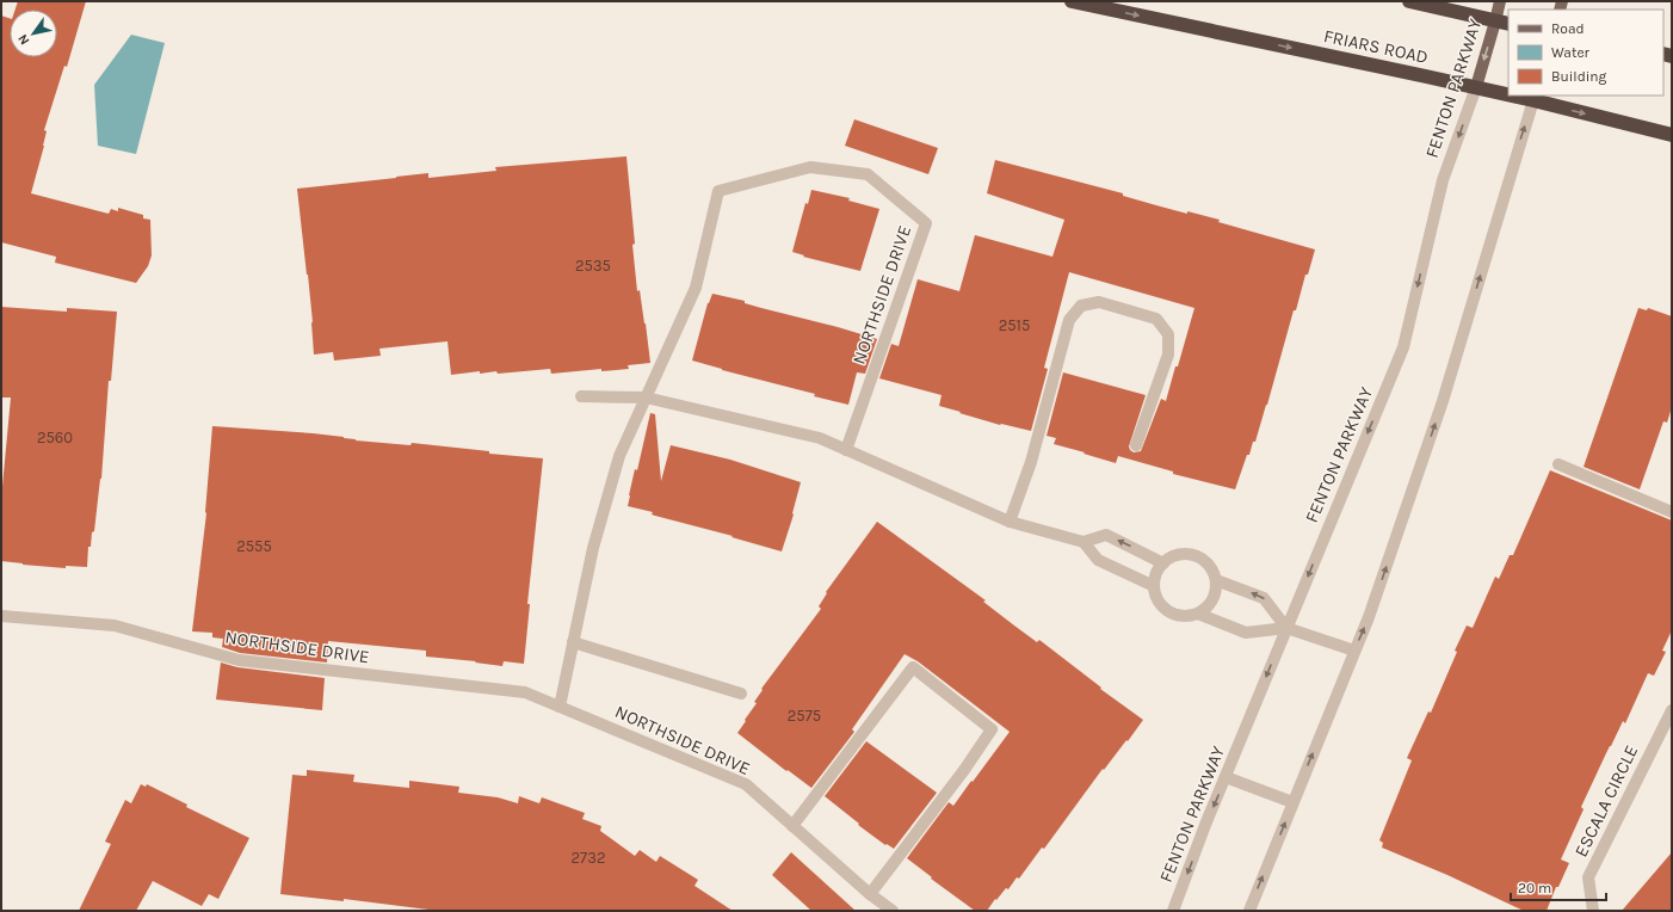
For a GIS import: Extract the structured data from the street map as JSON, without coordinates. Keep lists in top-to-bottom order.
{
  "streets": {
    "highway": ["FRIARS ROAD"],
    "main road": ["FENTON PARKWAY"],
    "street": ["NORTHSIDE DRIVE", "ESCALA CIRCLE"]
  },
  "crossings": [
    ["FRIARS ROAD", "FENTON PARKWAY"]
  ],
  "one_way": ["FRIARS ROAD", "FENTON PARKWAY"],
  "house_numbers": [
    "2535",
    "2515",
    "2560",
    "2555",
    "2575",
    "2732"
  ],
  "legend": ["Road", "Water", "Building"],
  "scale_bar": "20 m",
  "north": "bottom left"
}
